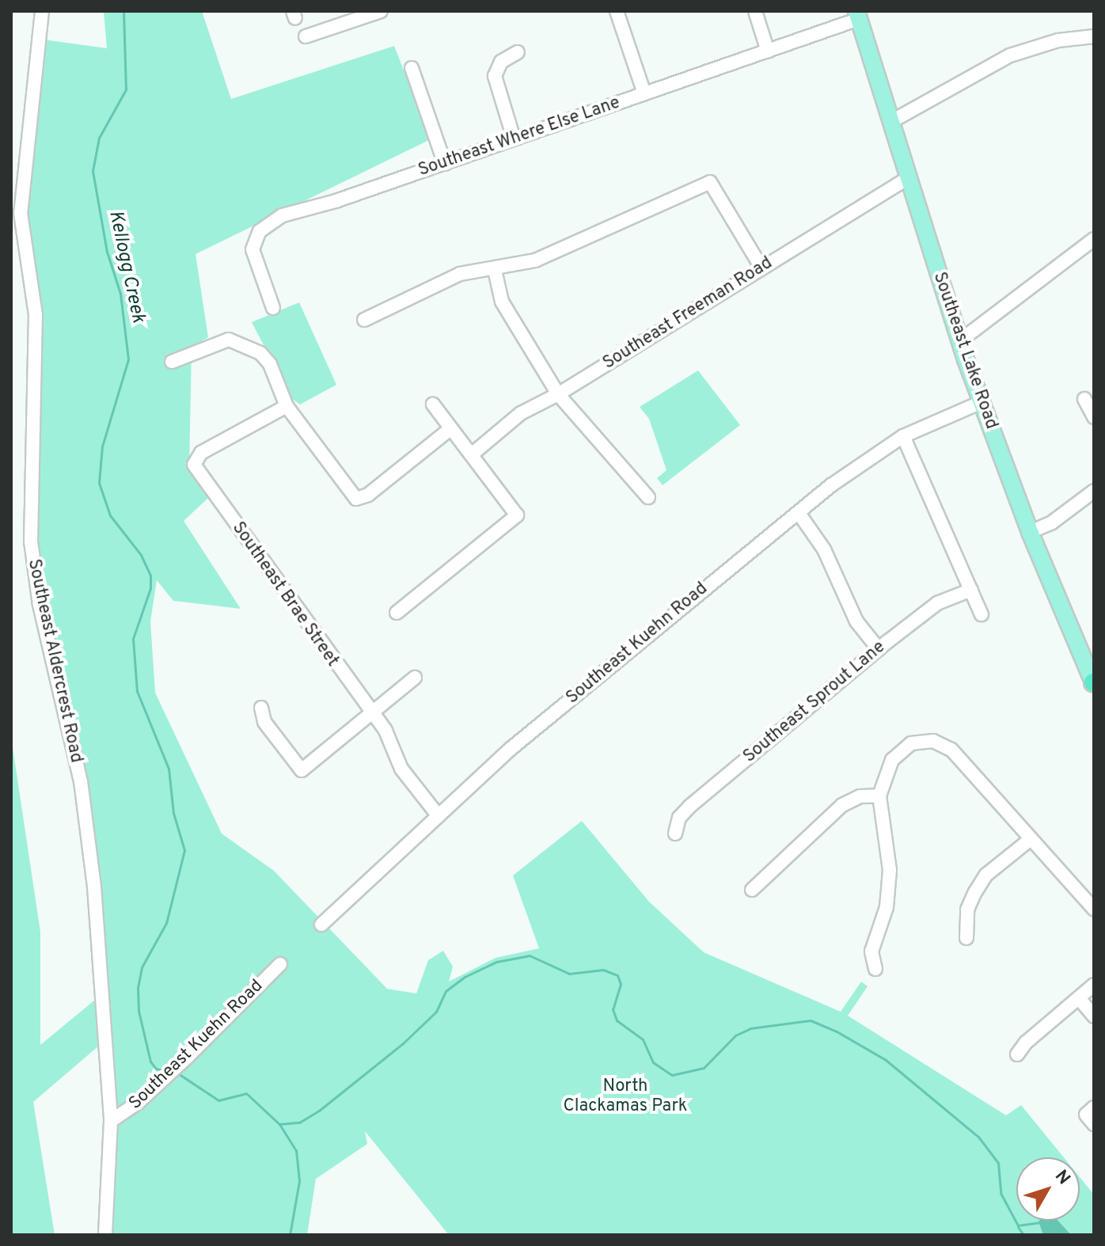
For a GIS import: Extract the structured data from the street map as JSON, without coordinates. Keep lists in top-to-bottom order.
{
  "streets": {
    "main road": ["Southeast Lake Road"],
    "street": [
      "Southeast Where Else Lane",
      "Southeast Freeman Road",
      "Southeast Brae Street",
      "Southeast Kuehn Road",
      "Southeast Aldercrest Road",
      "Southeast Sprout Lane"
    ]
  },
  "crossings": [
    ["Southeast Where Else Lane", "Southeast Lake Road"],
    ["Southeast Freeman Road", "Southeast Lake Road"],
    ["Southeast Lake Road", "Southeast Kuehn Road"],
    ["Southeast Brae Street", "Southeast Kuehn Road"],
    ["Southeast Kuehn Road", "Southeast Aldercrest Road"]
  ],
  "water": ["Kellogg Creek"],
  "parks": ["North Clackamas Park"],
  "north": "top right"
}
